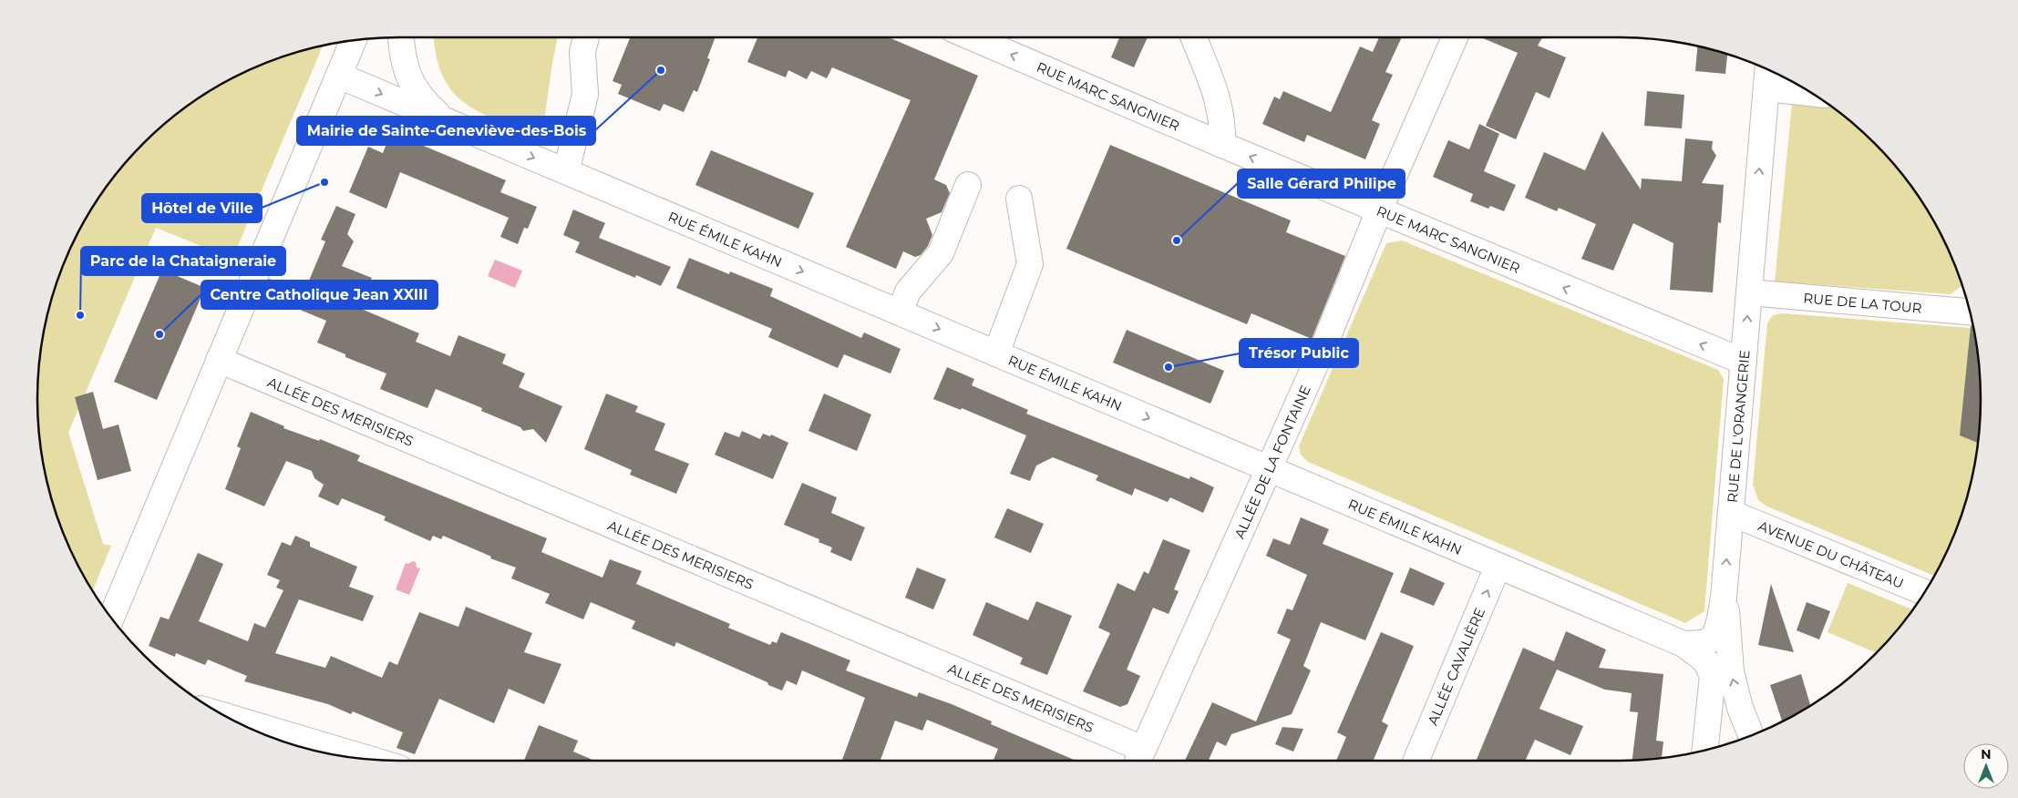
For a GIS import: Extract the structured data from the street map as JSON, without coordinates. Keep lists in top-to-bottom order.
{
  "streets": {
    "street": [
      "RUE MARC SANGNIER",
      "RUE ÉMILE KAHN",
      "RUE DE LA TOUR",
      "ALLÉE DES MERISIERS",
      "RUE DE L'ORANGERIE",
      "ALLÉE DE LA FONTAINE",
      "AVENUE DU CHÂTEAU",
      "ALLÉE CAVALIÈRE"
    ]
  },
  "crossings": [
    ["RUE MARC SANGNIER", "RUE DE L'ORANGERIE"],
    ["RUE MARC SANGNIER", "ALLÉE DE LA FONTAINE"],
    ["RUE ÉMILE KAHN", "RUE DE L'ORANGERIE"],
    ["RUE ÉMILE KAHN", "ALLÉE DE LA FONTAINE"],
    ["RUE ÉMILE KAHN", "ALLÉE CAVALIÈRE"],
    ["RUE DE LA TOUR", "RUE DE L'ORANGERIE"],
    ["ALLÉE DES MERISIERS", "ALLÉE DE LA FONTAINE"],
    ["RUE DE L'ORANGERIE", "AVENUE DU CHÂTEAU"]
  ],
  "one_way": [
    "RUE MARC SANGNIER",
    "RUE ÉMILE KAHN",
    "RUE DE L'ORANGERIE",
    "ALLÉE CAVALIÈRE"
  ],
  "places": [
    "Mairie de Sainte-Geneviève-des-Bois",
    "Hôtel de Ville",
    "Salle Gérard Philipe",
    "Parc de la Chataigneraie",
    "Centre Catholique Jean XXIII",
    "Trésor Public"
  ],
  "north": "top"
}
